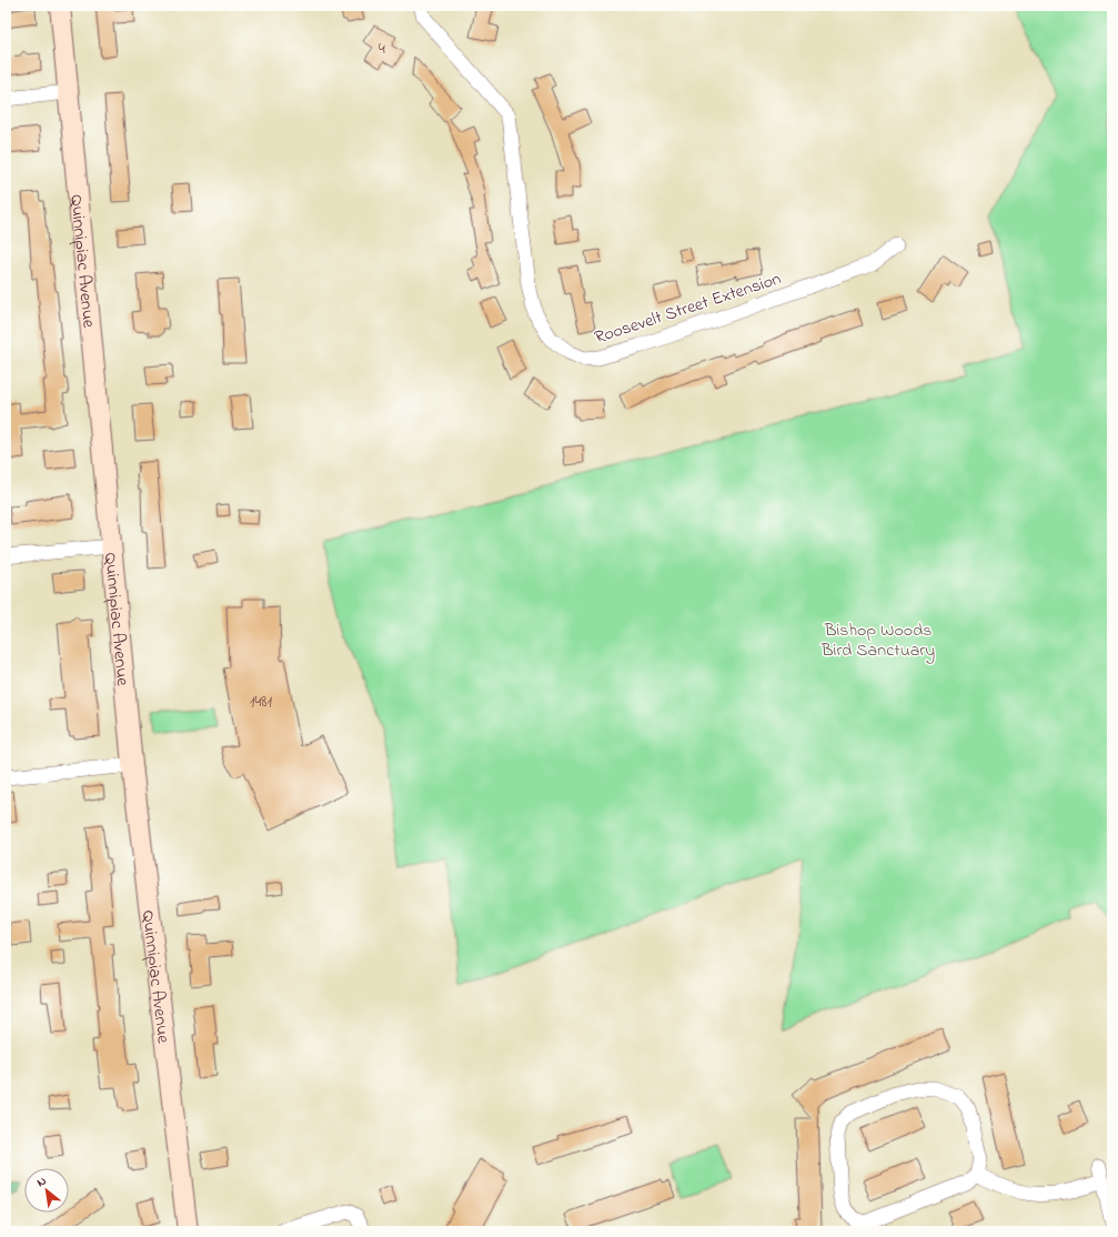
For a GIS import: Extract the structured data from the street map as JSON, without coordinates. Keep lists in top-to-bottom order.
{
  "streets": {
    "main road": ["Quinnipiac Avenue"],
    "street": ["Roosevelt Street Extension"]
  },
  "parks": ["Bishop Woods Bird Sanctuary"],
  "house_numbers": ["4", "1481"],
  "north": "top left"
}
